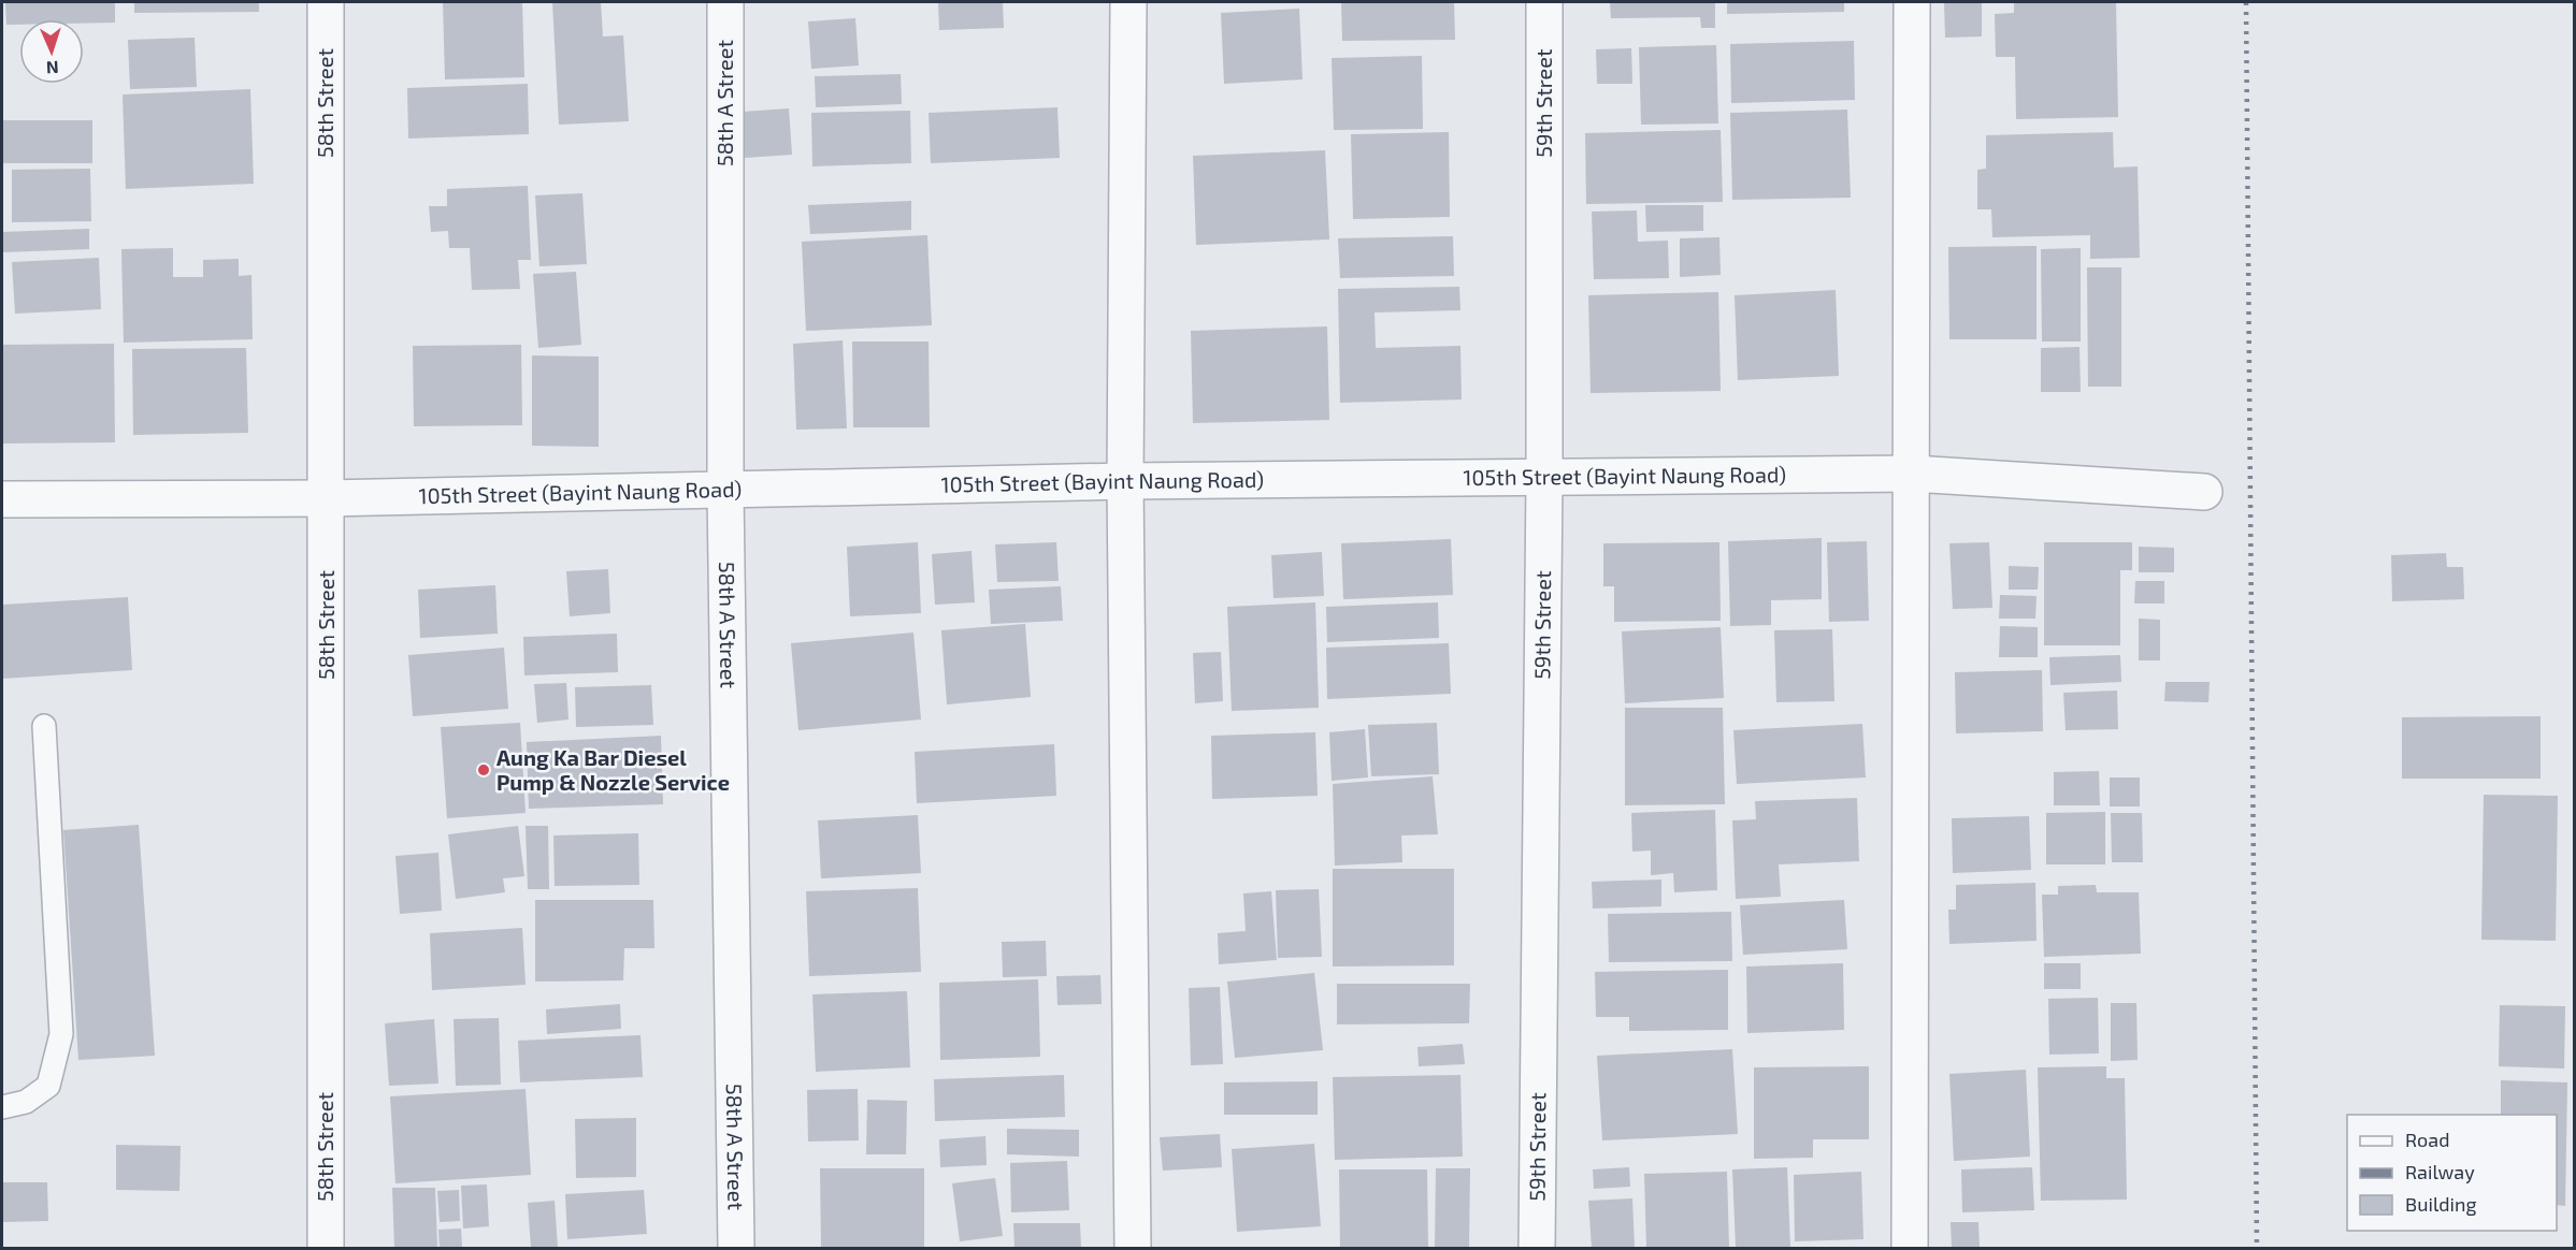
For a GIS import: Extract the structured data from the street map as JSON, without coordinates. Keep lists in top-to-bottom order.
{
  "streets": {
    "street": [
      "58th Street",
      "58th A Street",
      "59th Street",
      "105th Street (Bayint Naung Road)"
    ]
  },
  "crossings": [
    ["58th Street", "105th Street (Bayint Naung Road)"],
    ["58th A Street", "105th Street (Bayint Naung Road)"],
    ["59th Street", "105th Street (Bayint Naung Road)"]
  ],
  "places": ["Aung Ka Bar Diesel Pump & Nozzle Service"],
  "legend": ["Road", "Railway", "Building"],
  "north": "bottom"
}
